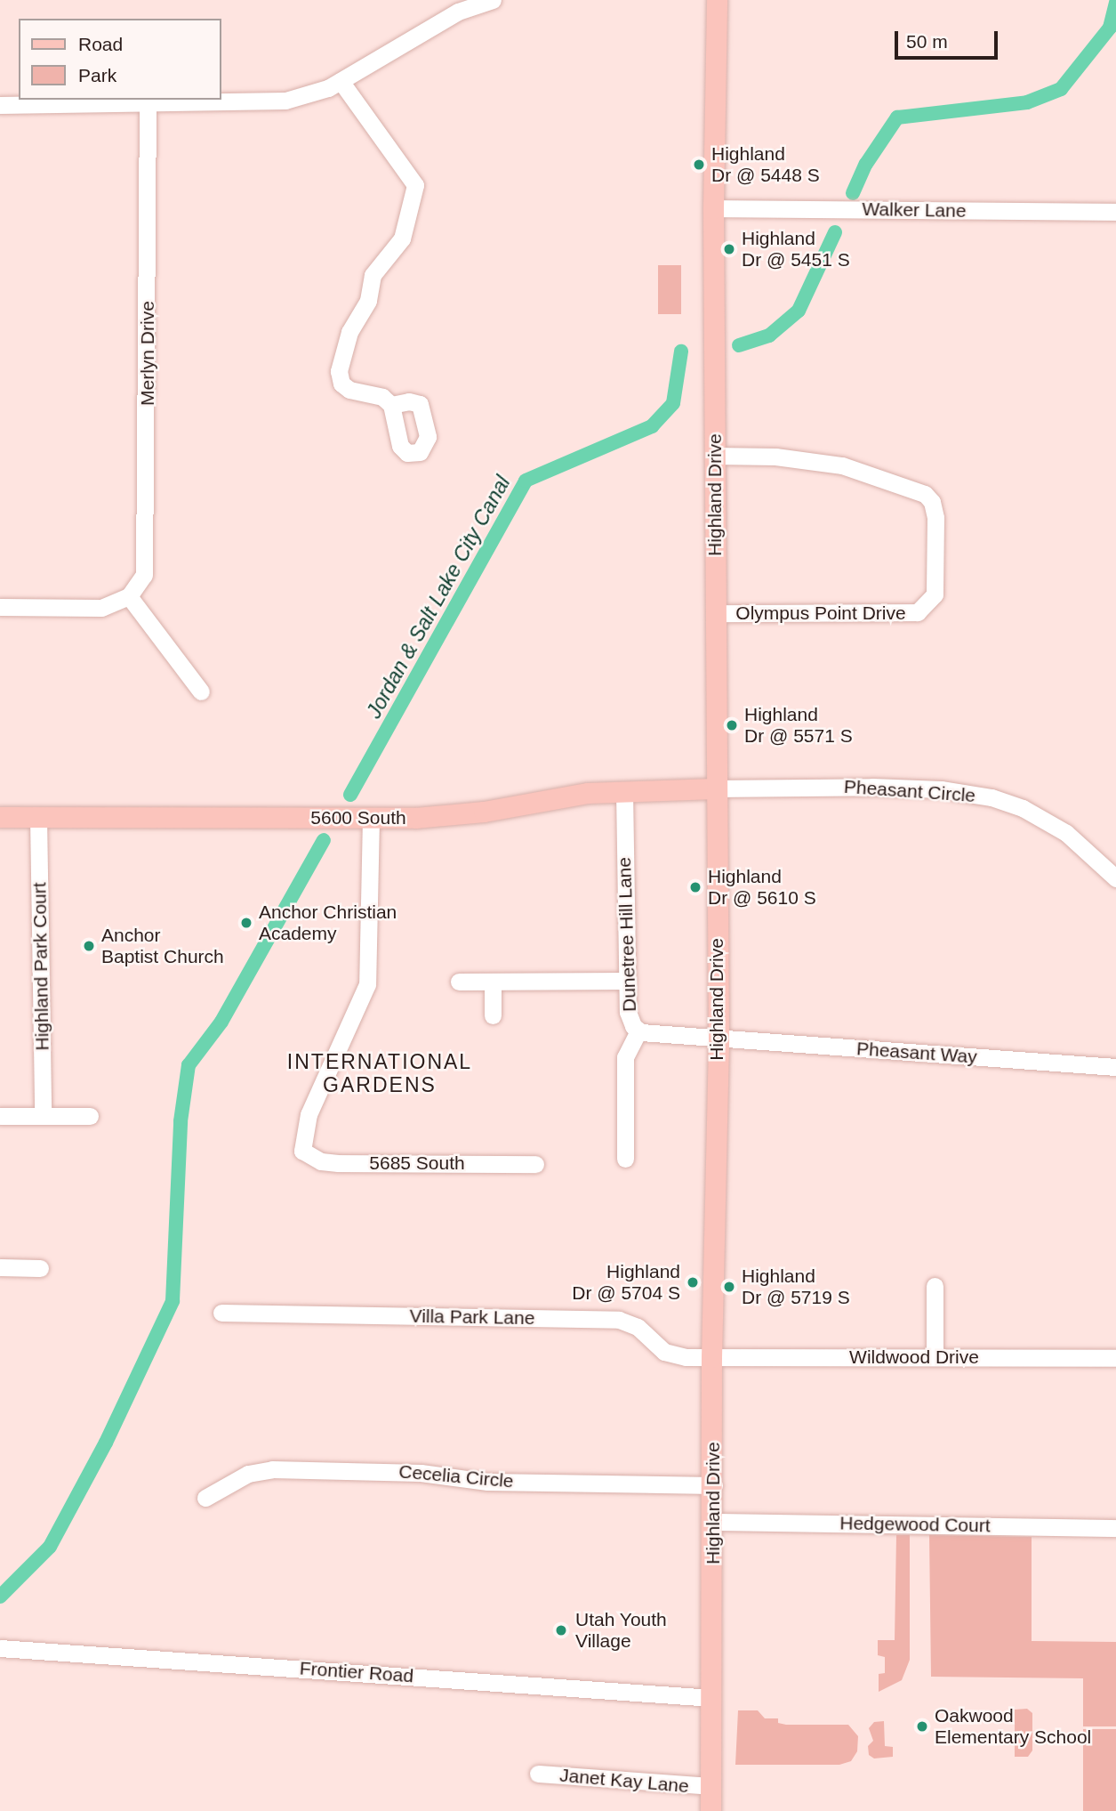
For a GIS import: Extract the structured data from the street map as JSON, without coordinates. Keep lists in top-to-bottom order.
{
  "streets": {
    "main road": ["Highland Drive", "5600 South"],
    "street": [
      "Walker Lane",
      "Merlyn Drive",
      "Olympus Point Drive",
      "Pheasant Circle",
      "Dunetree Hill Lane",
      "Highland Park Court",
      "Pheasant Way",
      "5685 South",
      "Villa Park Lane",
      "Wildwood Drive",
      "Cecelia Circle",
      "Hedgewood Court",
      "Frontier Road",
      "Janet Kay Lane"
    ]
  },
  "crossings": [
    ["Walker Lane", "Highland Drive"],
    ["Highland Drive", "Olympus Point Drive"],
    ["Highland Drive", "Pheasant Circle"],
    ["Highland Drive", "5600 South"],
    ["Highland Drive", "Dunetree Hill Lane"],
    ["Highland Drive", "Pheasant Way"],
    ["Highland Drive", "Villa Park Lane"],
    ["Highland Drive", "Wildwood Drive"],
    ["Highland Drive", "Cecelia Circle"],
    ["Highland Drive", "Hedgewood Court"],
    ["Highland Drive", "Frontier Road"],
    ["Highland Drive", "Janet Kay Lane"],
    ["Pheasant Circle", "5600 South"],
    ["5600 South", "Dunetree Hill Lane"],
    ["5600 South", "Highland Park Court"],
    ["5600 South", "5685 South"],
    ["Dunetree Hill Lane", "Pheasant Way"],
    ["Villa Park Lane", "Wildwood Drive"]
  ],
  "districts": ["INTERNATIONAL GARDENS"],
  "water": ["Jordan & Salt Lake City Canal"],
  "places": [
    "Highland Dr @ 5448 S",
    "Highland Dr @ 5451 S",
    "Highland Dr @ 5571 S",
    "Highland Dr @ 5610 S",
    "Anchor Christian Academy",
    "Anchor Baptist Church",
    "Highland Dr @ 5704 S",
    "Highland Dr @ 5719 S",
    "Utah Youth Village",
    "Oakwood Elementary School"
  ],
  "legend": ["Road", "Park"],
  "scale_bar": "50 m"
}
